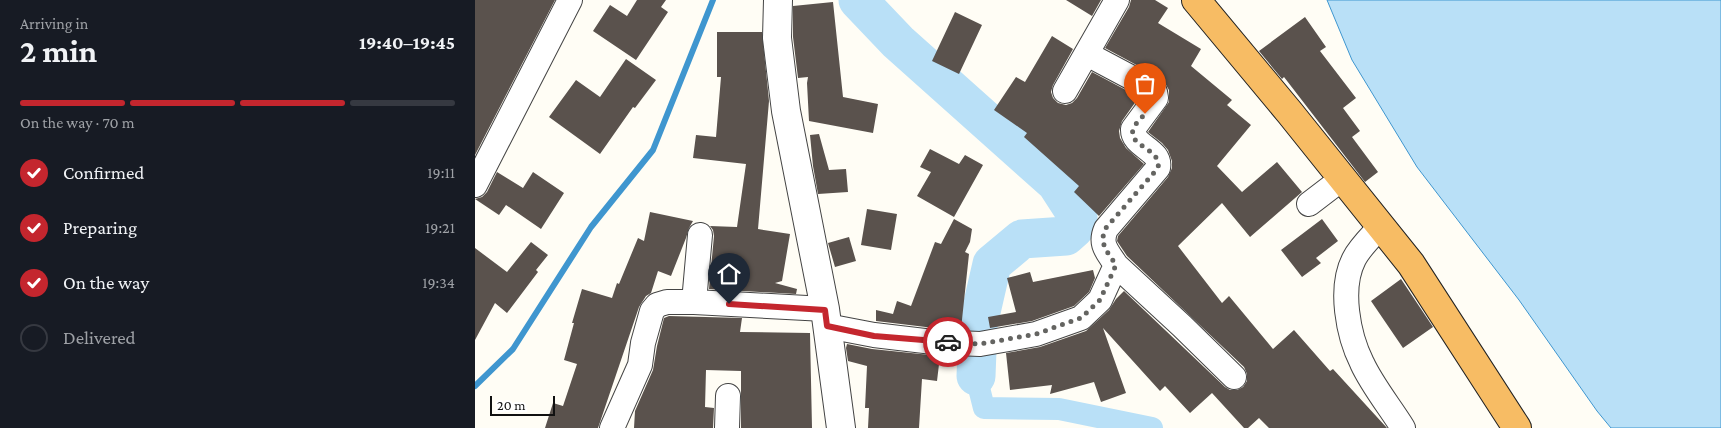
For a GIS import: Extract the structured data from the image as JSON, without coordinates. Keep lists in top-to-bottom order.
{
  "scale_bar": "20 m",
  "page": {
    "heading": ["2 min", "Arriving in", "19:40–19:45"],
    "bar": "On the way · 70 m",
    "list": [
      ["Confirmed", "19:11"],
      ["Preparing", "19:21"],
      ["On the way", "19:34"],
      "Delivered"
    ],
    "scale": "20 m"
  }
}
